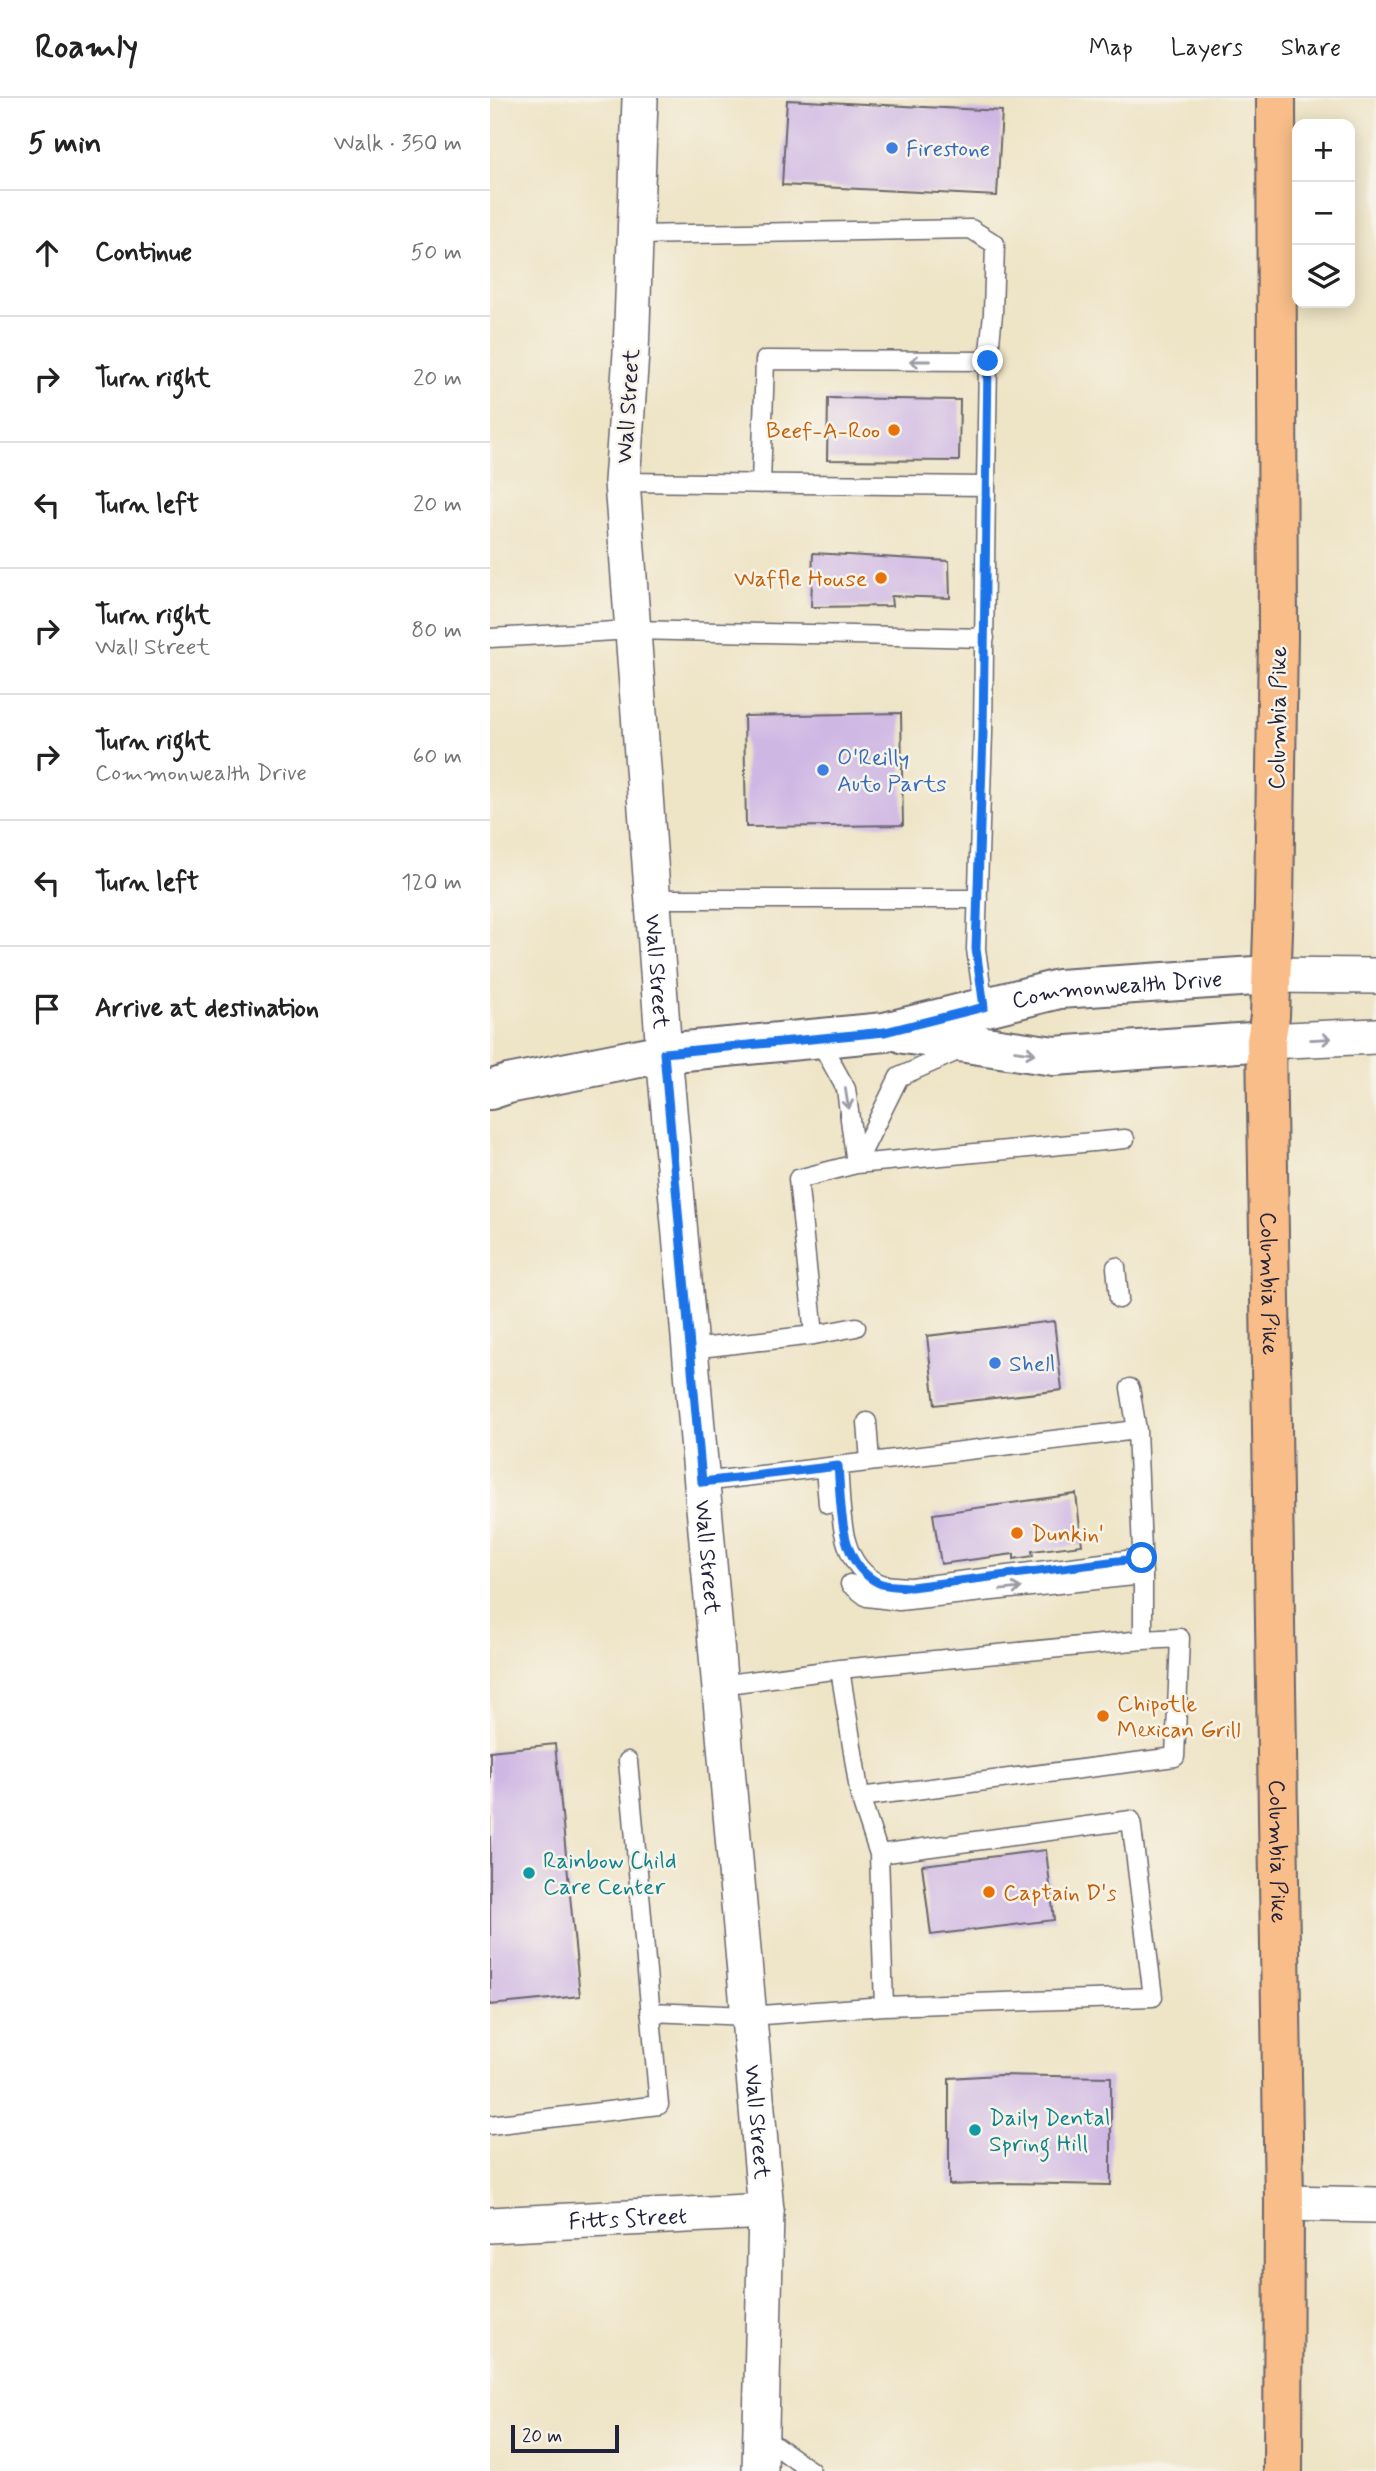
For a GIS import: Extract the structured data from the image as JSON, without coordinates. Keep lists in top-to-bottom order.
{
  "streets": {
    "main road": ["Columbia Pike"],
    "street": ["Wall Street", "Commonwealth Drive", "Fitts Street"]
  },
  "crossings": [
    ["Wall Street", "Commonwealth Drive"],
    ["Wall Street", "Fitts Street"],
    ["Columbia Pike", "Commonwealth Drive"]
  ],
  "places": [
    "Firestone",
    "Beef-A-Roo",
    "Waffle House",
    "O'Reilly Auto Parts",
    "Shell",
    "Dunkin'",
    "Chipotle Mexican Grill",
    "Rainbow Child Care Center",
    "Captain D's",
    "Daily Dental Spring Hill"
  ],
  "scale_bar": "20 m",
  "page": {
    "header": "Roamly",
    "nav": ["Map", "Layers", "Share"],
    "heading": ["5 min", "Walk · 350 m"],
    "map_buttons": ["+", "−"],
    "list": [
      ["Continue", "50 m"],
      ["Turn right", "20 m"],
      ["Turn left", "20 m"],
      ["Turn right", "Wall Street", "80 m"],
      ["Turn right", "Commonwealth Drive", "60 m"],
      ["Turn left", "120 m"],
      "Arrive at destination"
    ],
    "scale": "20 m"
  }
}
